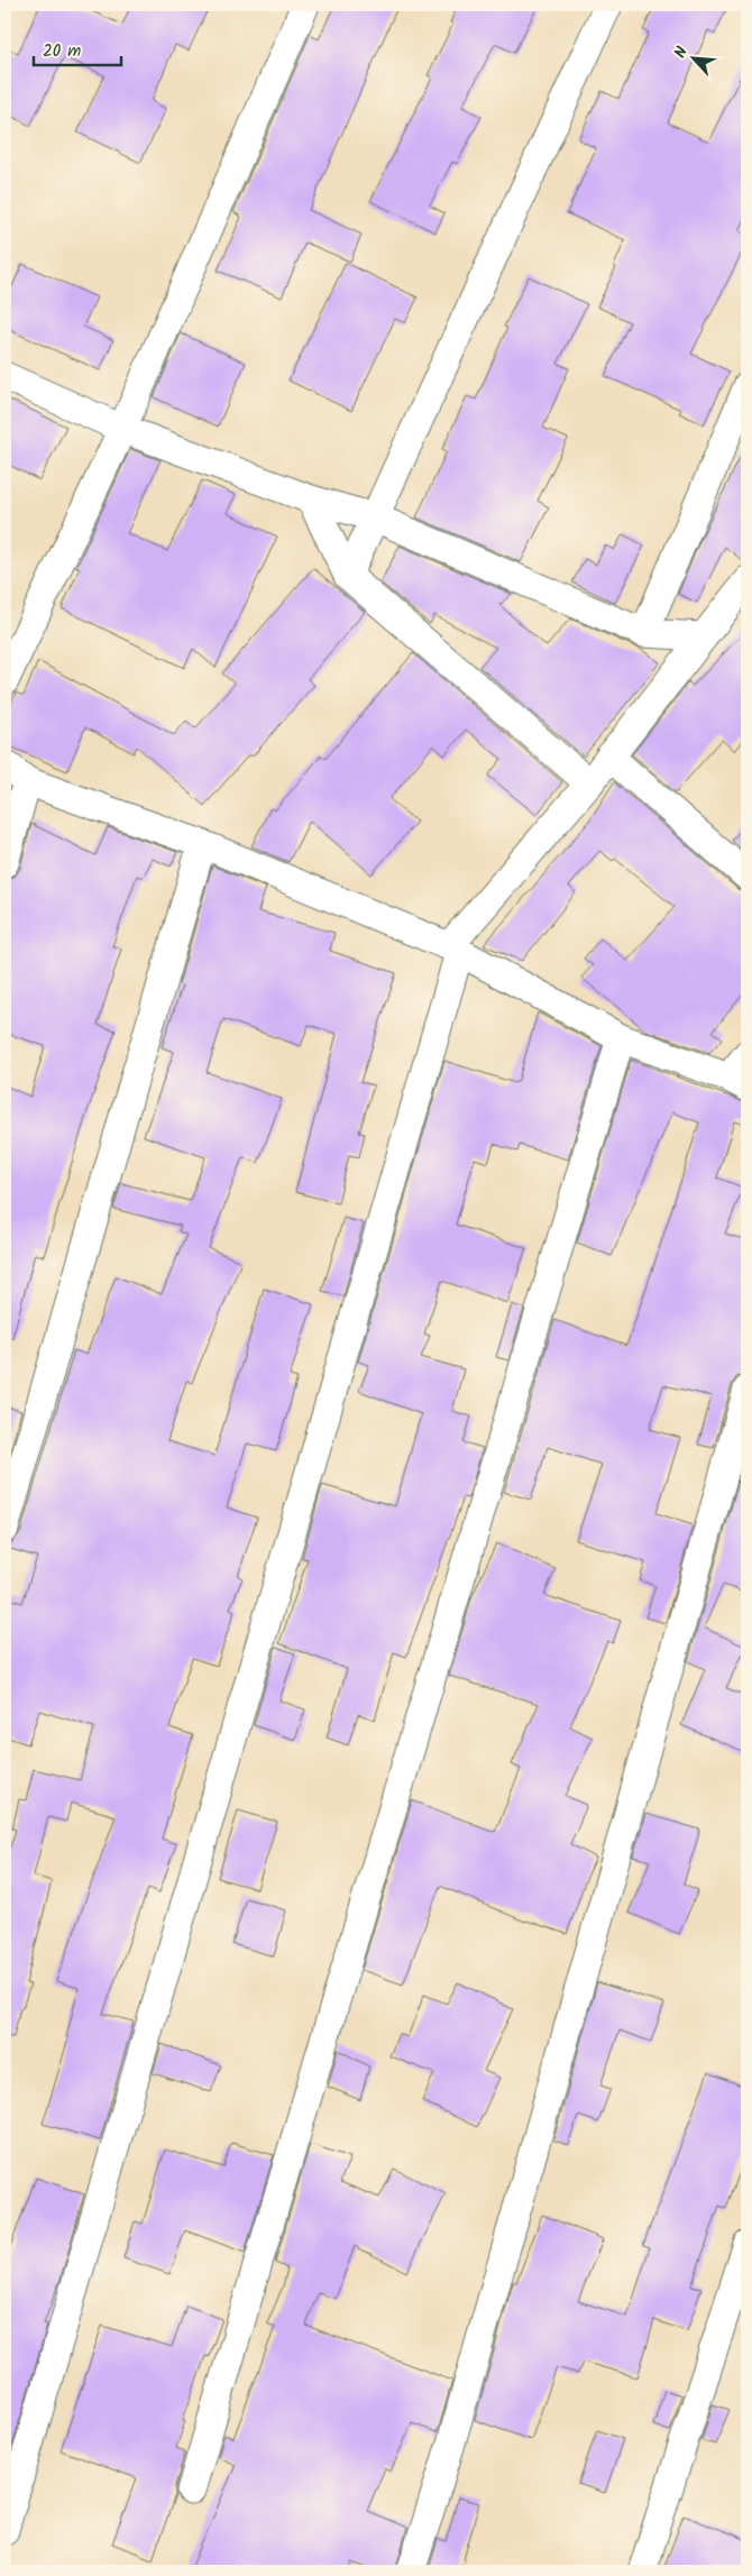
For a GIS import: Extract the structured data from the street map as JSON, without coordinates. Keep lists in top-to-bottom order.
{
  "scale_bar": "20 m",
  "north": "top left"
}
